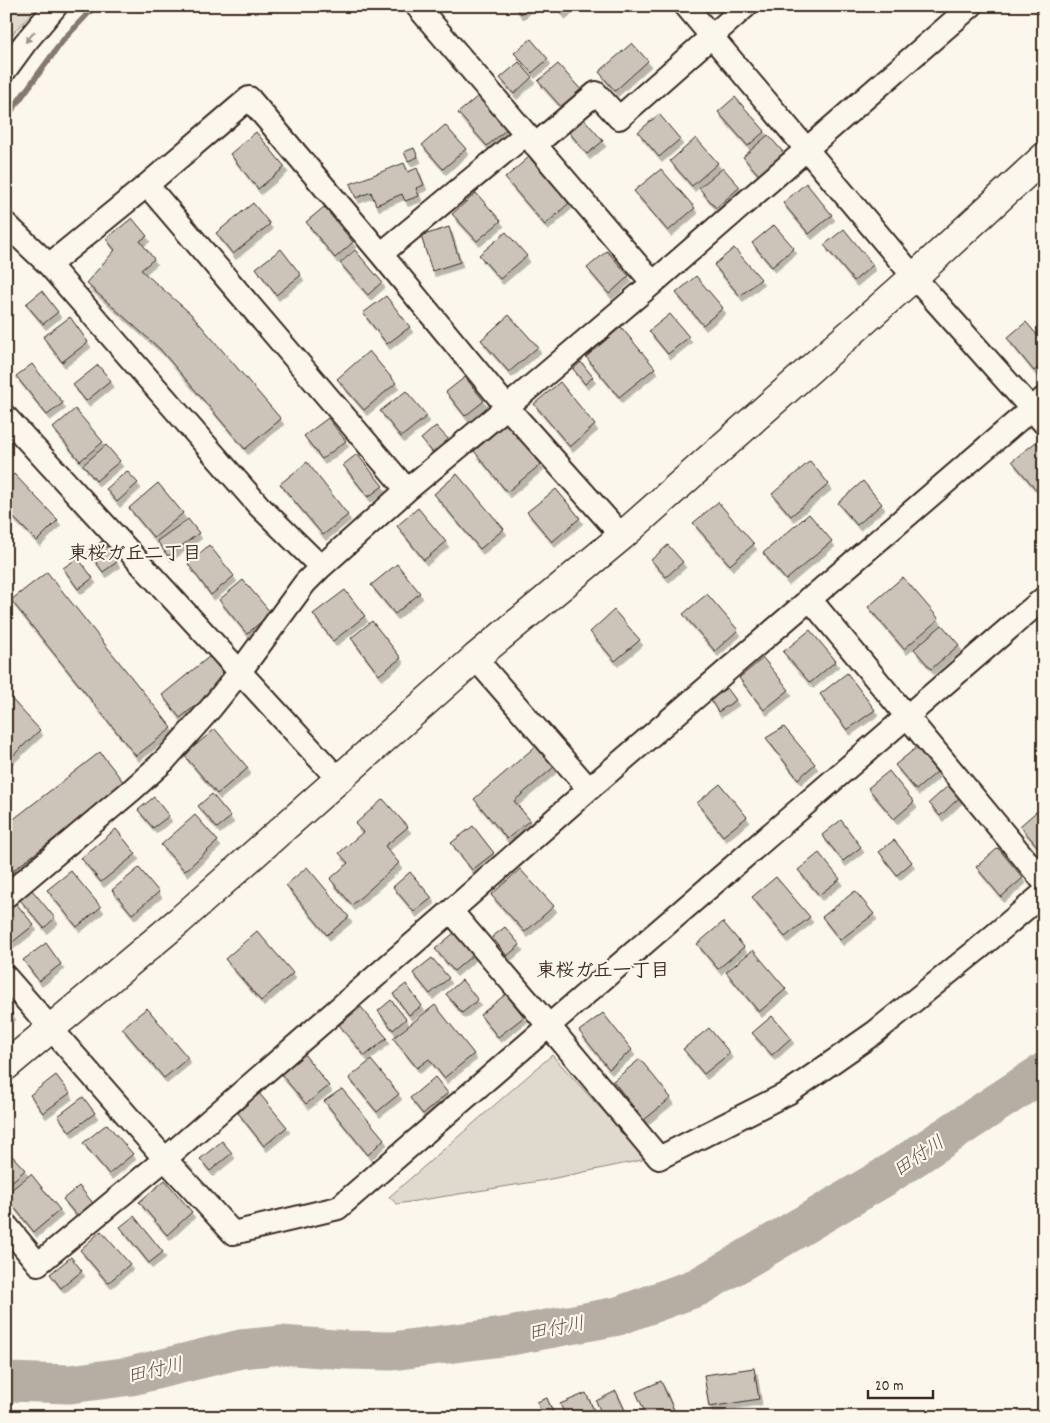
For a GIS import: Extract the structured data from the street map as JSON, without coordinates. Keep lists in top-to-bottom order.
{
  "districts": ["東桜ガ丘二丁目", "東桜ガ丘一丁目"],
  "water": ["田付川"],
  "scale_bar": "20 m"
}
